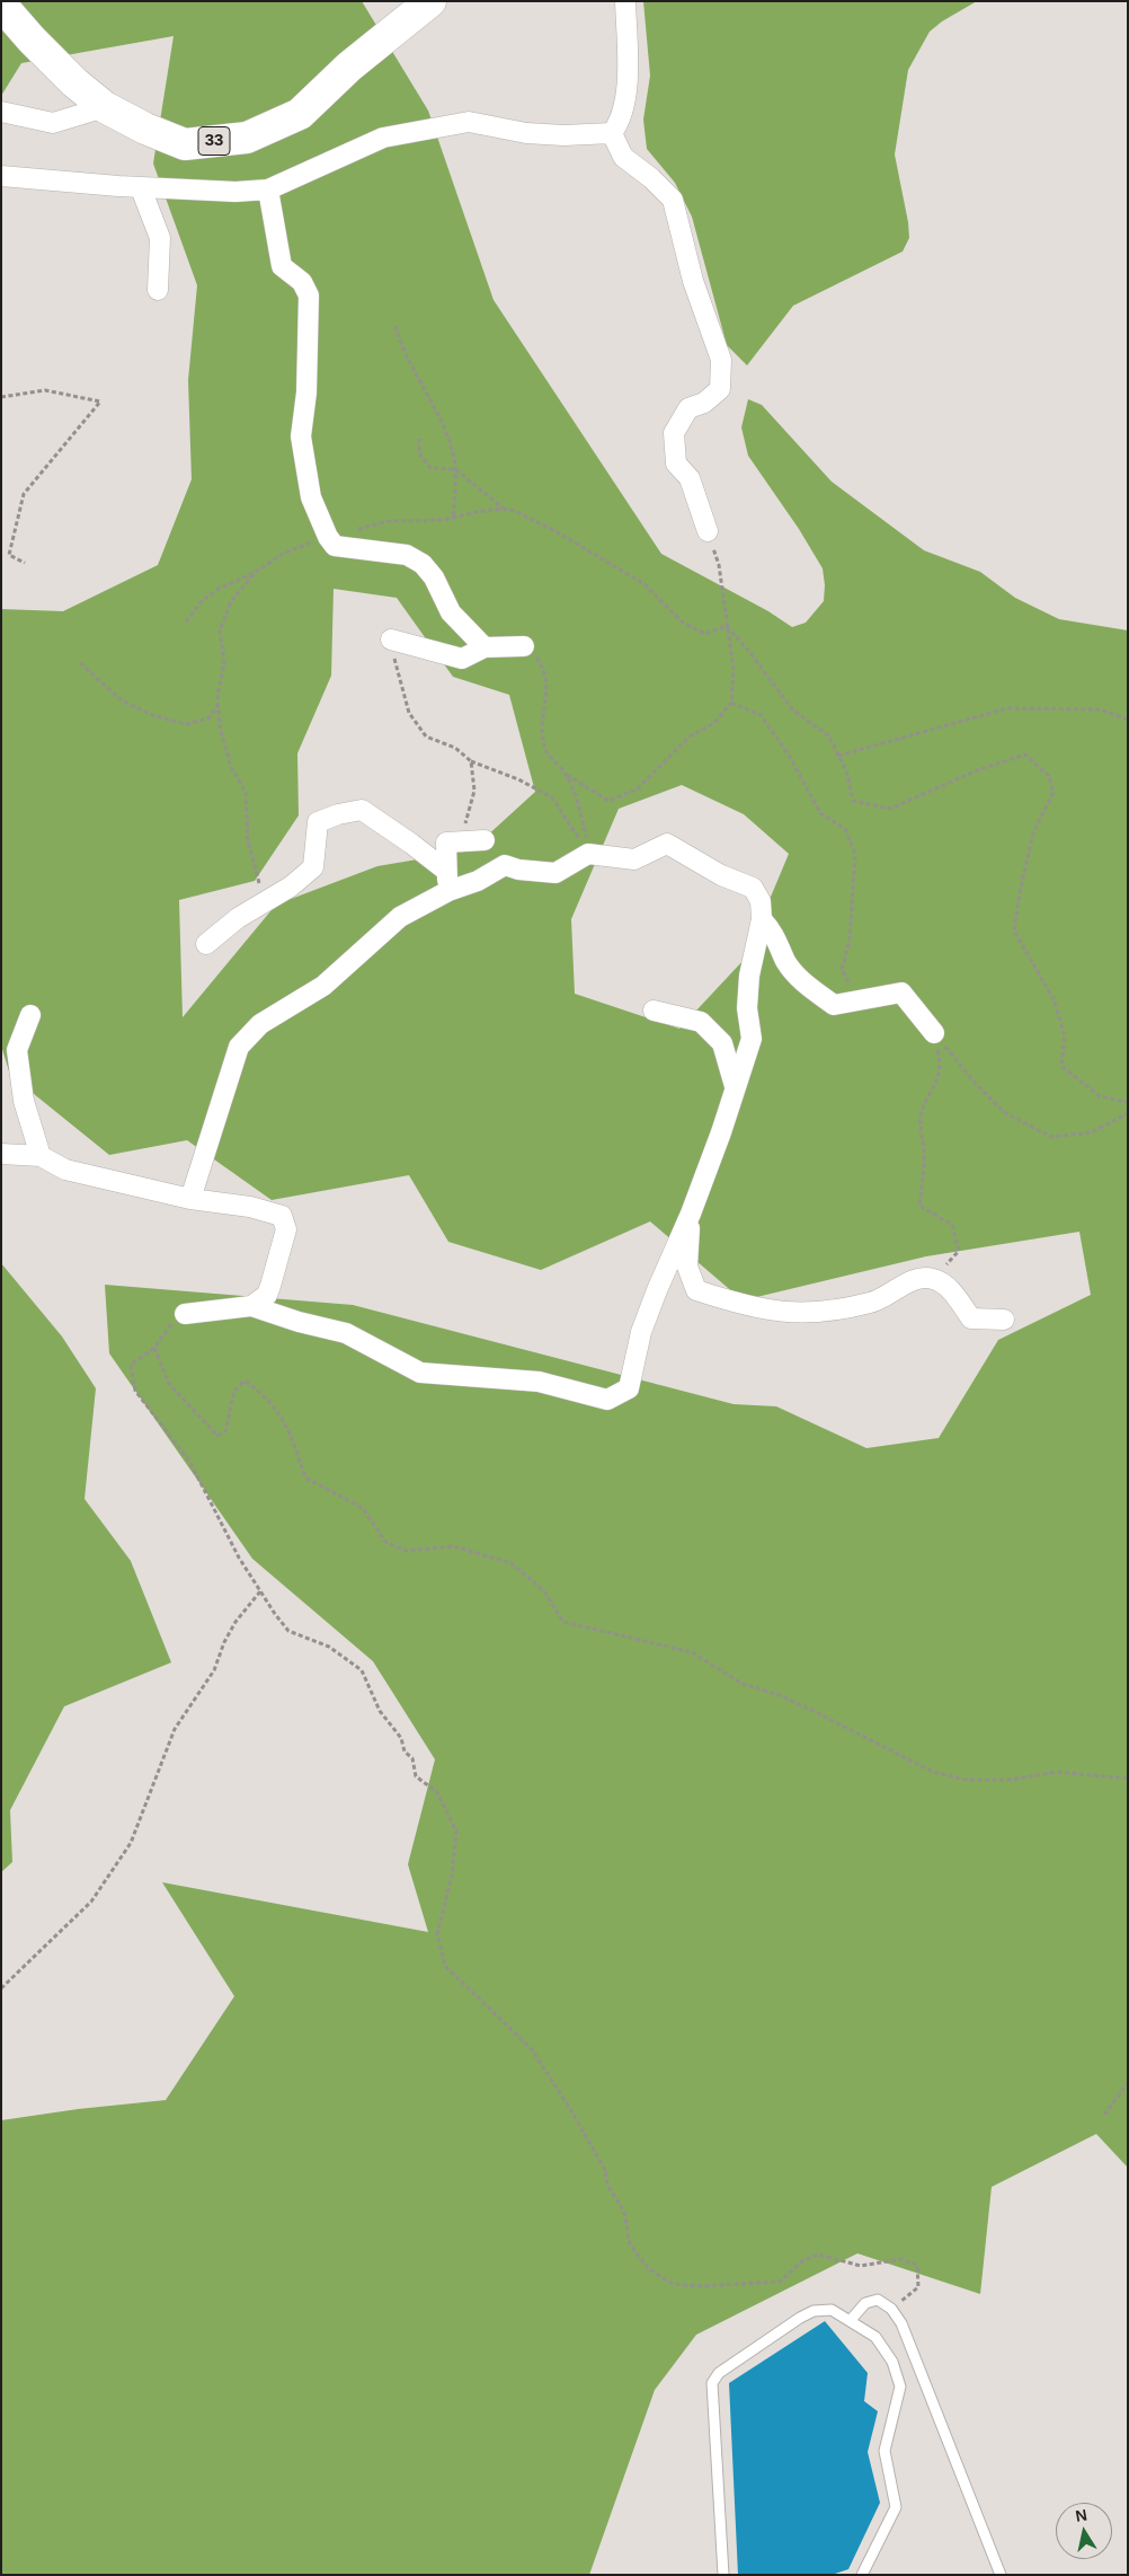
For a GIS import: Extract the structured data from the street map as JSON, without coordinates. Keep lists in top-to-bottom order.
{
  "streets": {
    "main road": ["33"]
  },
  "north": "top"
}
